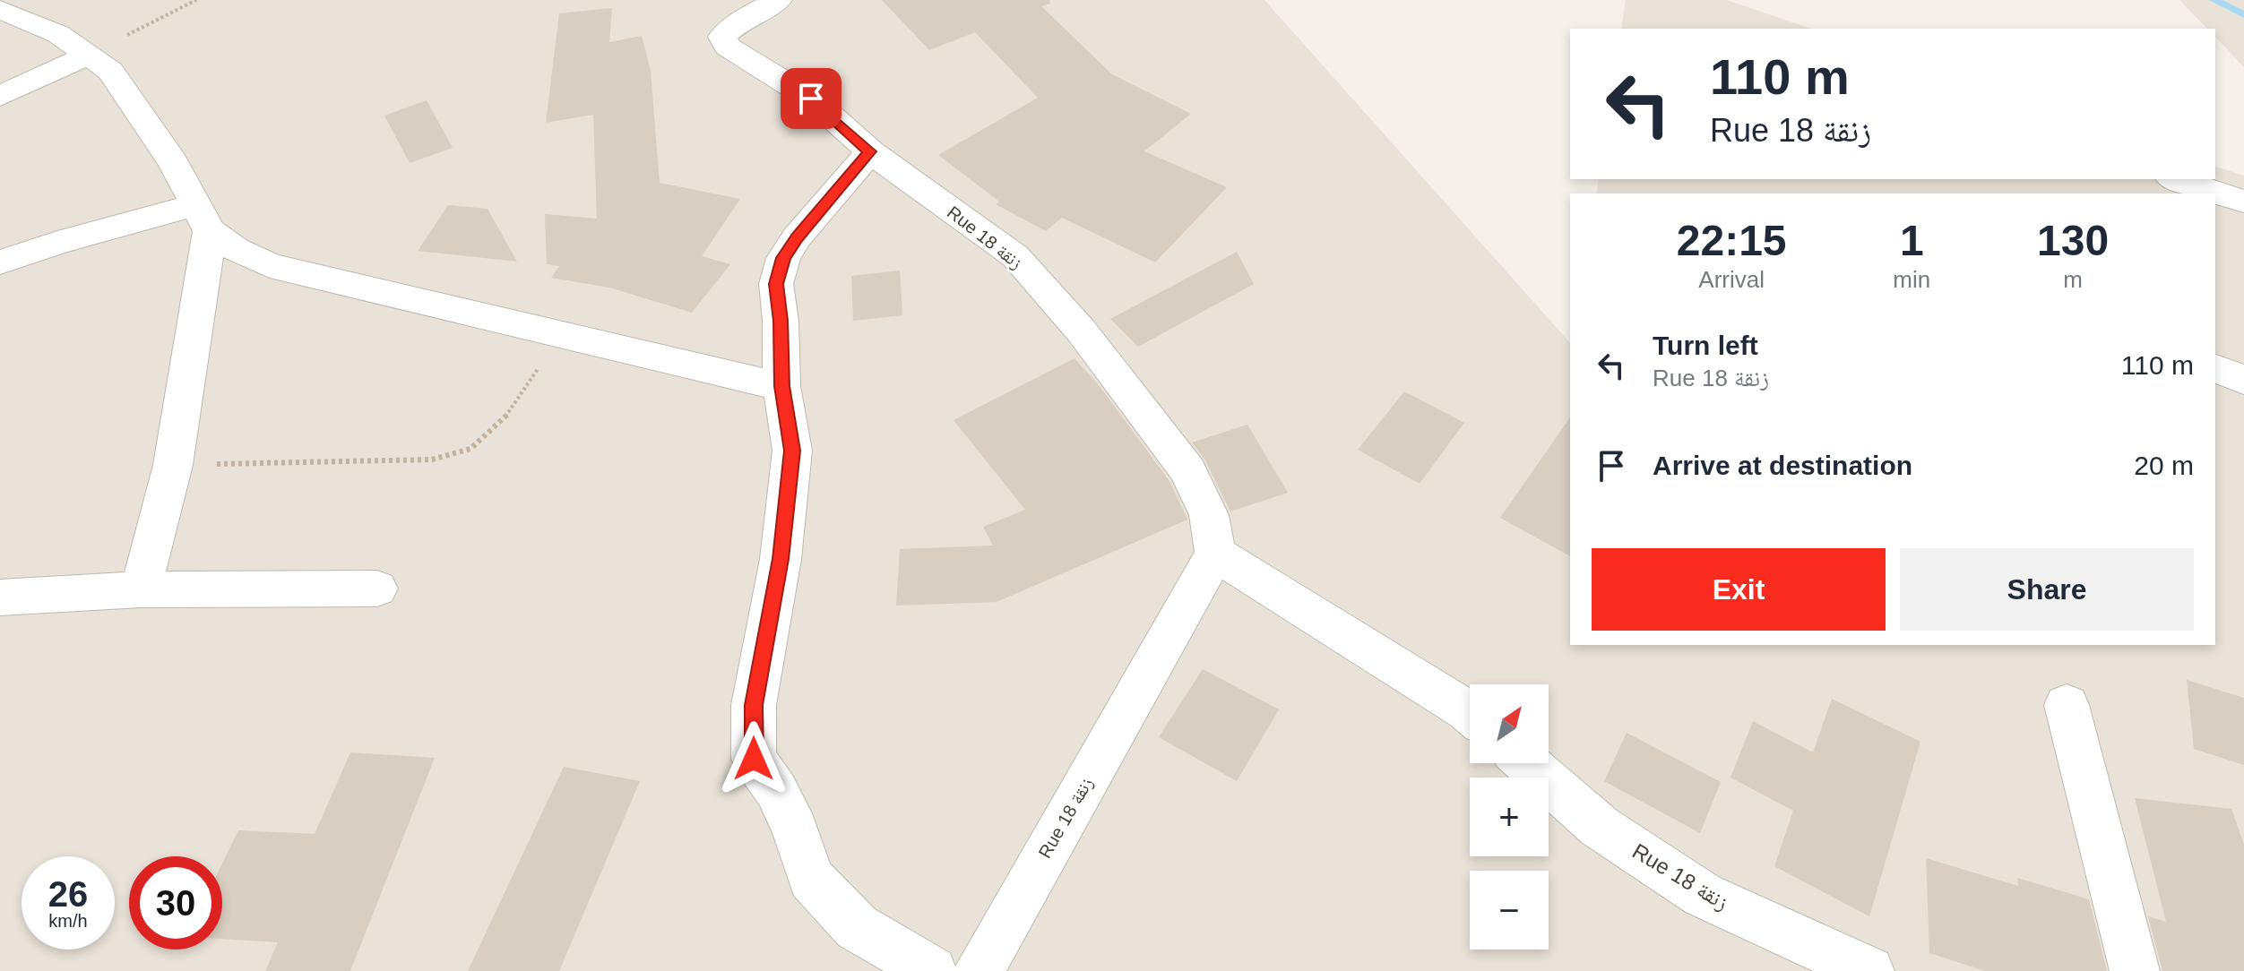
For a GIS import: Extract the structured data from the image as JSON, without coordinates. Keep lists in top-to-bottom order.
{
  "streets": {
    "street": ["Rue 18 زنقة"]
  },
  "north": "top right",
  "page": {
    "turn": ["110 m", "Rue 18 زنقة"],
    "eta": [
      "22:15",
      "Arrival",
      "1",
      "min",
      "130",
      "m"
    ],
    "list": [
      {
        "name": "Turn left",
        "note": "Rue 18 زنقة",
        "value": "110 m"
      },
      {
        "name": "Arrive at destination",
        "value": "20 m"
      }
    ],
    "buttons": ["Exit", "Share"],
    "map_buttons": ["+", "−"],
    "speed": "26 km/h",
    "limit": "30"
  }
}
